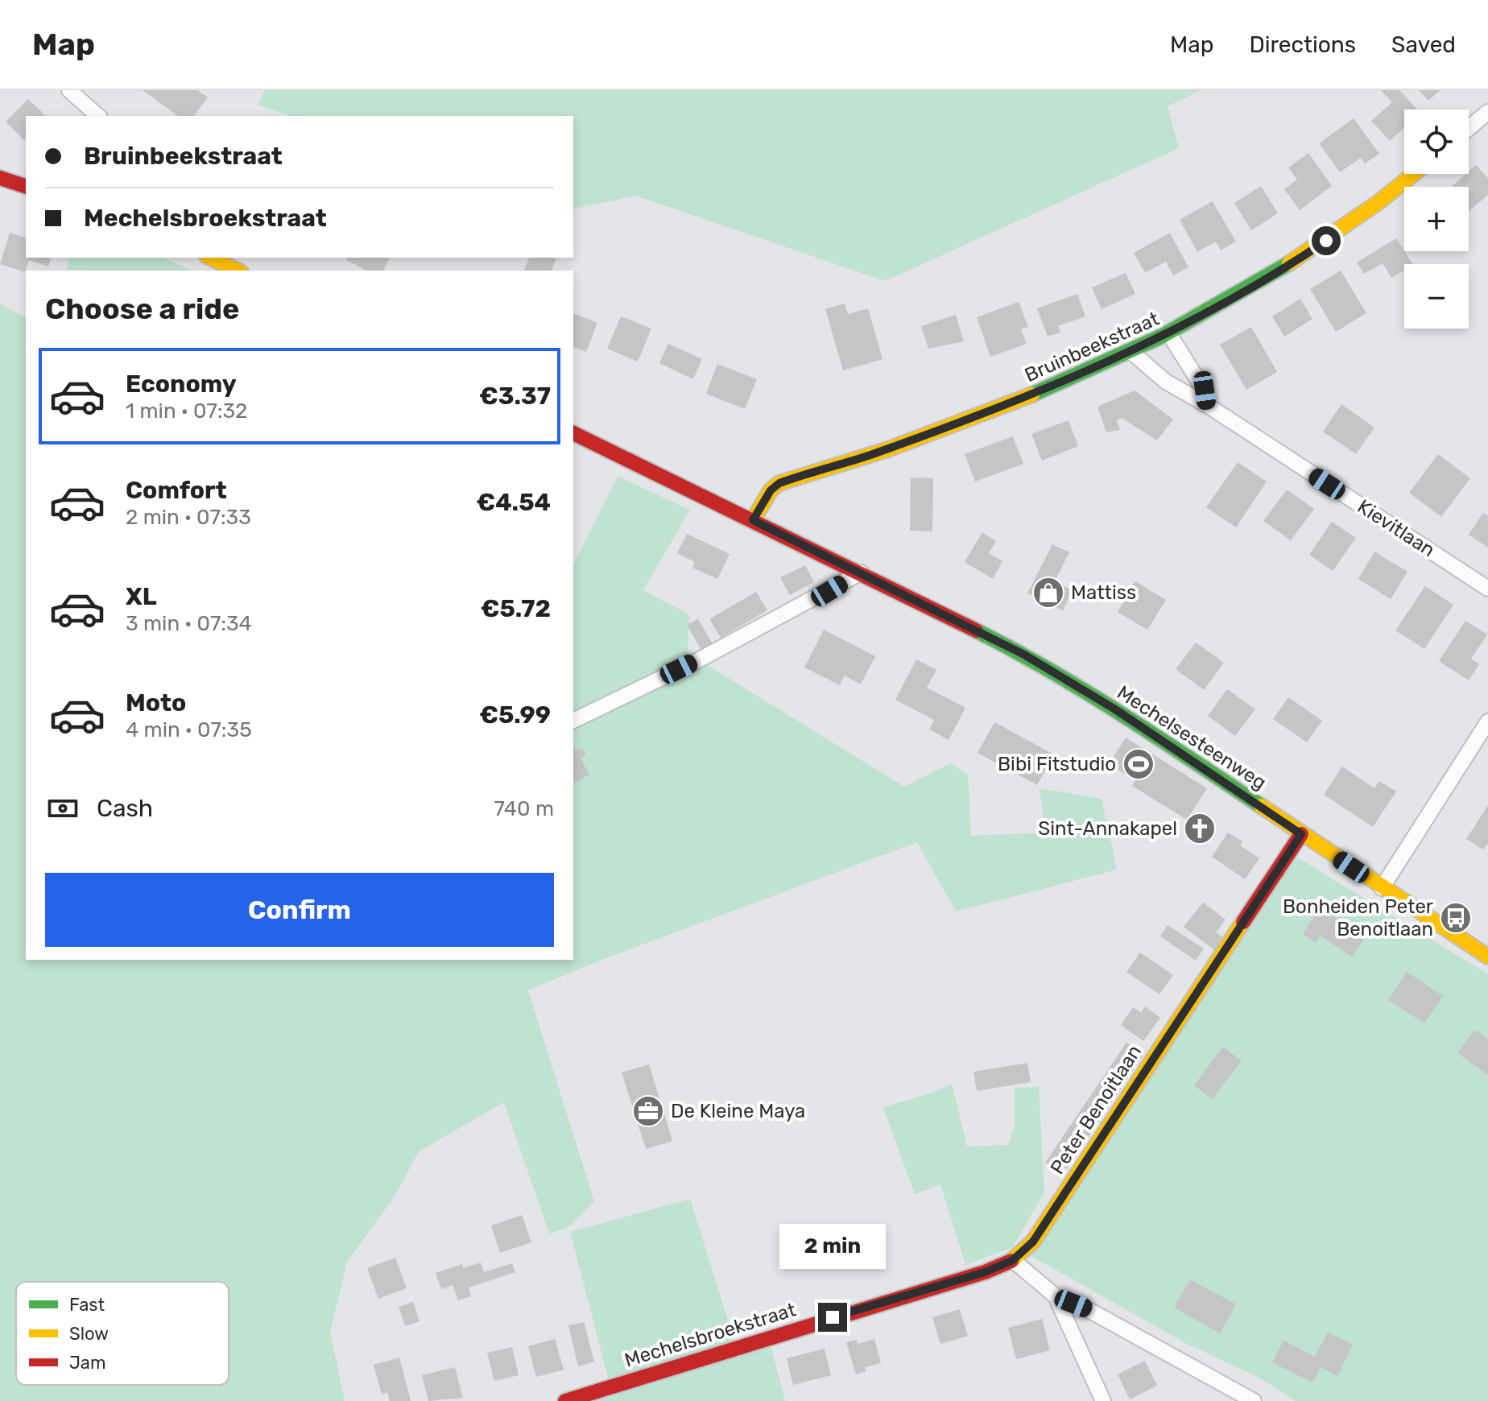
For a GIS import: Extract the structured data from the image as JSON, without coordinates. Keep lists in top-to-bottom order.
{
  "streets": {
    "street": [
      "Bruinbeekstraat",
      "Kievitlaan",
      "Mechelsesteenweg",
      "Peter Benoitlaan",
      "Mechelsbroekstraat"
    ]
  },
  "crossings": [
    ["Bruinbeekstraat", "Kievitlaan"],
    ["Bruinbeekstraat", "Mechelsesteenweg"],
    ["Mechelsesteenweg", "Peter Benoitlaan"],
    ["Peter Benoitlaan", "Mechelsbroekstraat"]
  ],
  "places": {
    "shop": ["Mattiss"],
    "sports": ["Bibi Fitstudio"],
    "church": ["Sint-Annakapel"],
    "bus stop": ["Bonheiden Peter Benoitlaan"],
    "office": ["De Kleine Maya"]
  },
  "legend": ["Fast", "Slow", "Jam"],
  "page": {
    "header": "Map",
    "nav": ["Map", "Directions", "Saved"],
    "map_buttons": ["+", "−"],
    "banner": ["Bruinbeekstraat", "Mechelsbroekstraat"],
    "heading": "Choose a ride",
    "list": [
      {
        "name": "Economy",
        "note": "1 min · 07:32",
        "value": "€3.37"
      },
      {
        "name": "Comfort",
        "note": "2 min · 07:33",
        "value": "€4.54"
      },
      {
        "name": "XL",
        "note": "3 min · 07:34",
        "value": "€5.72"
      },
      {
        "name": "Moto",
        "note": "4 min · 07:35",
        "value": "€5.99"
      }
    ],
    "pay": ["Cash", "740 m"],
    "buttons": "Confirm",
    "bubble": "2 min"
  }
}
